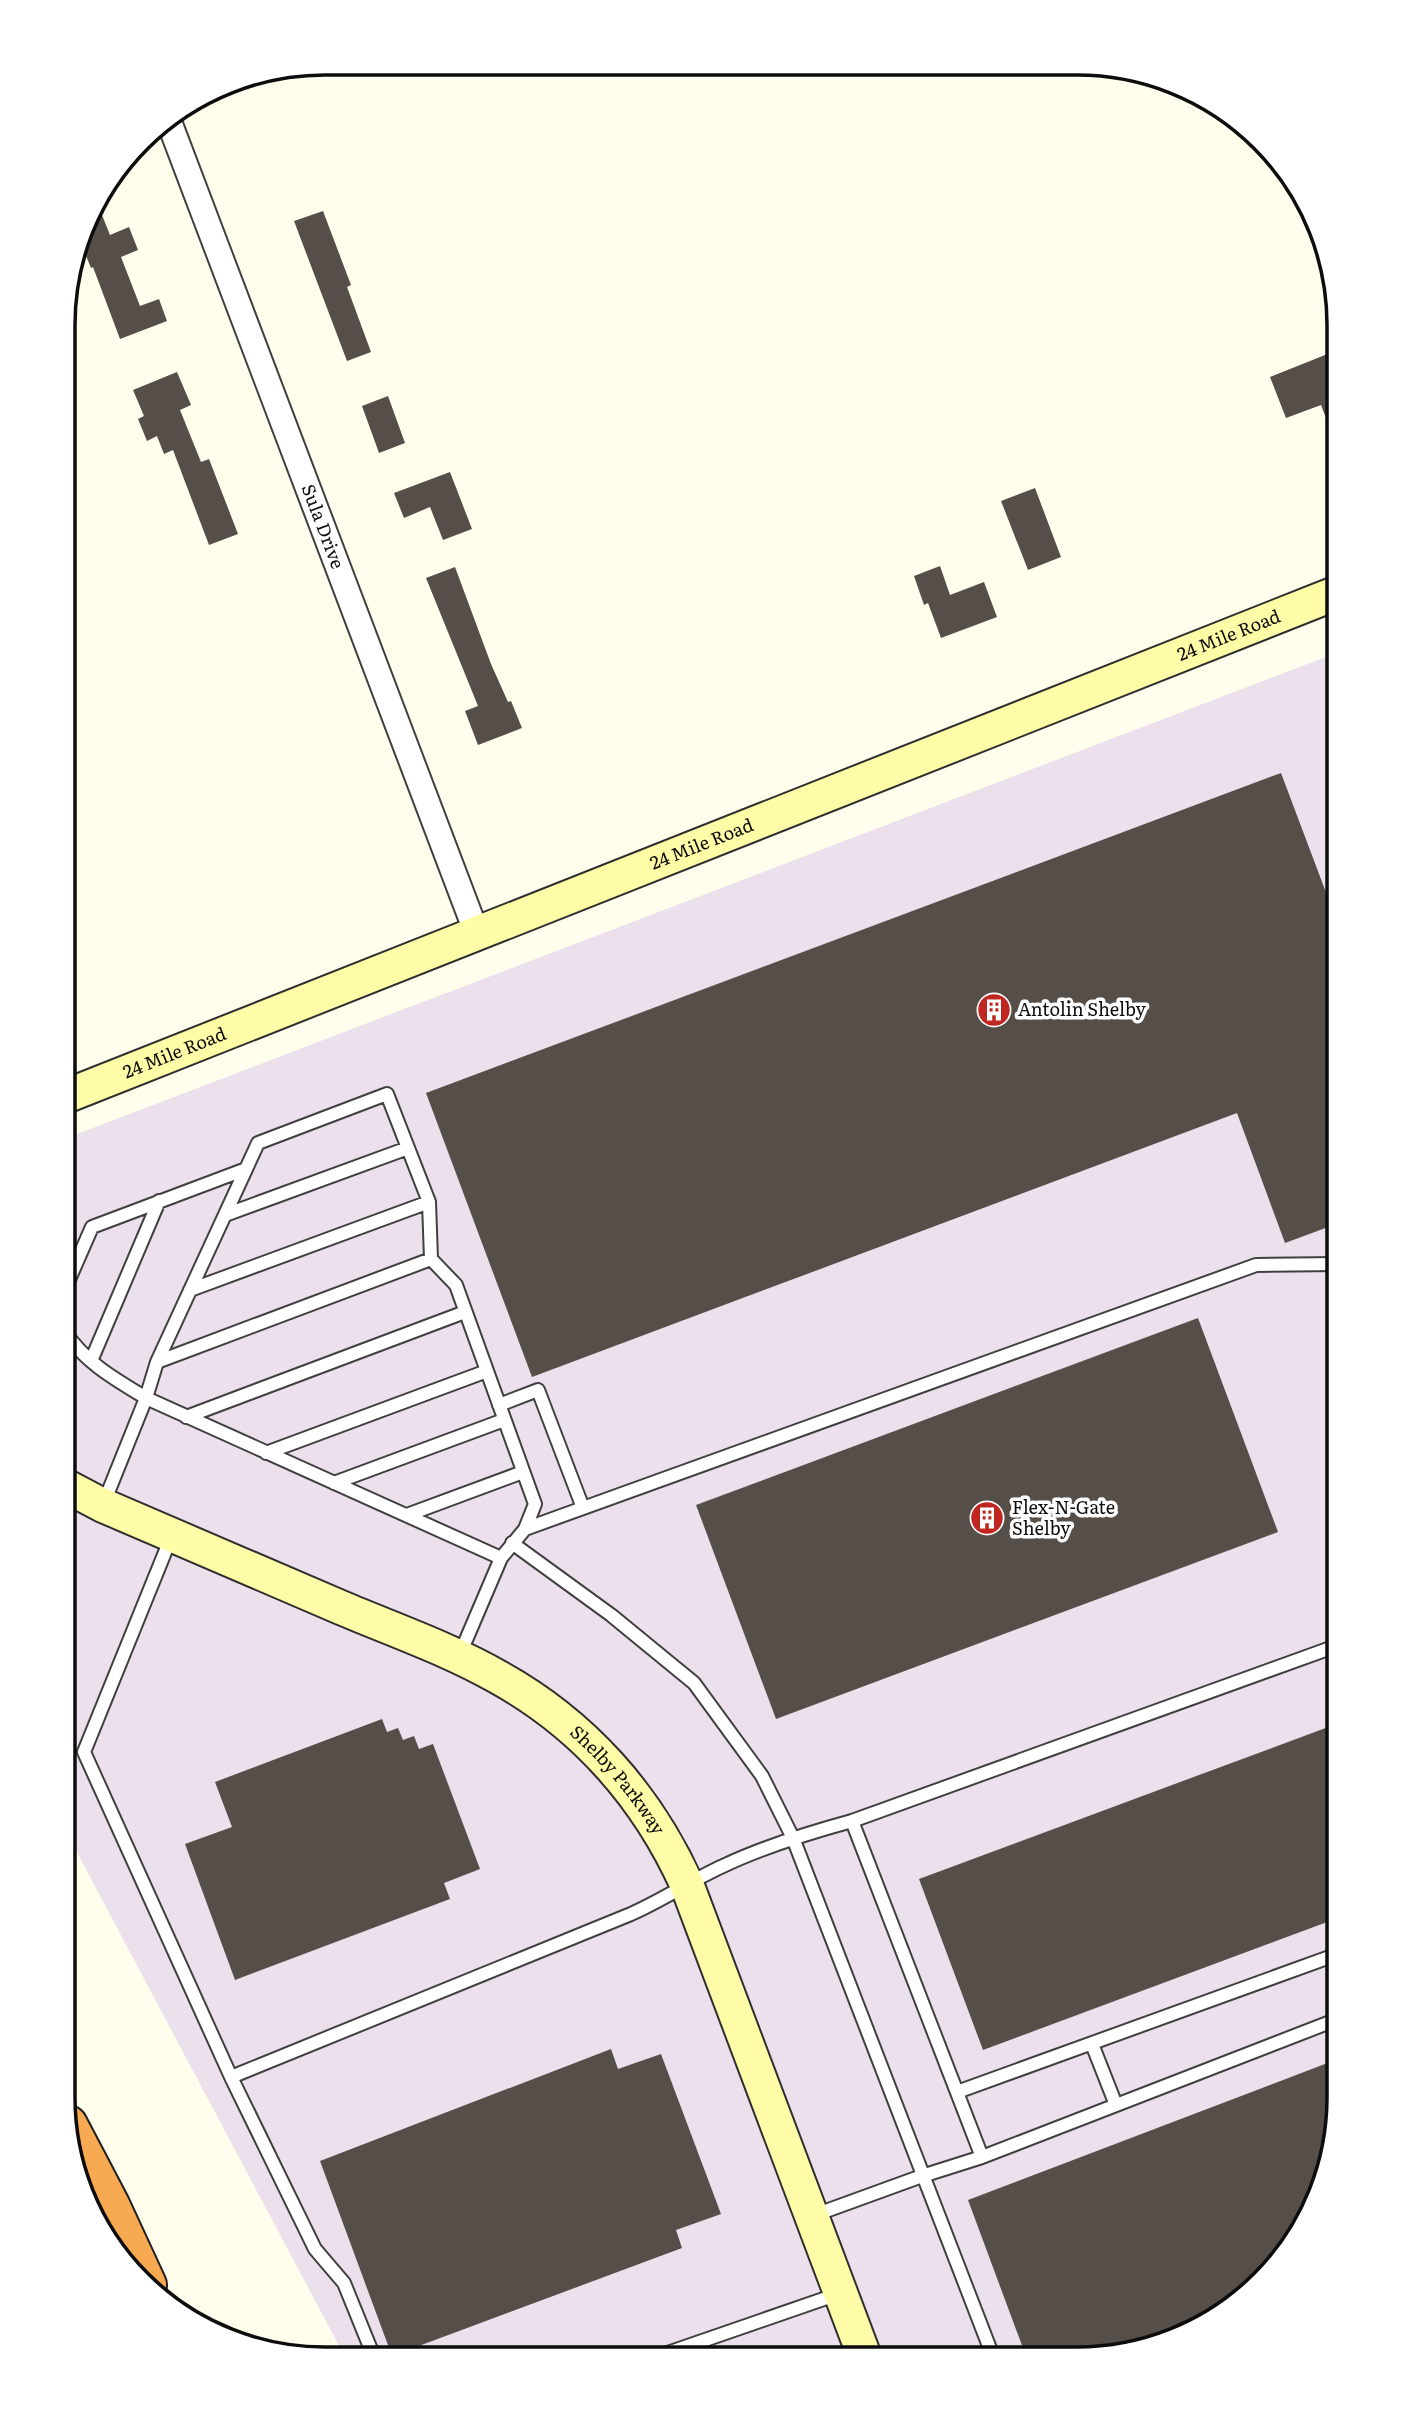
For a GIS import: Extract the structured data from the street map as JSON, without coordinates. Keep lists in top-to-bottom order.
{
  "streets": {
    "street": ["Sula Drive", "24 Mile Road", "Shelby Parkway"]
  },
  "crossings": [
    ["Sula Drive", "24 Mile Road"]
  ],
  "places": {
    "building": ["Antolin Shelby", "Flex-N-Gate Shelby"]
  }
}
